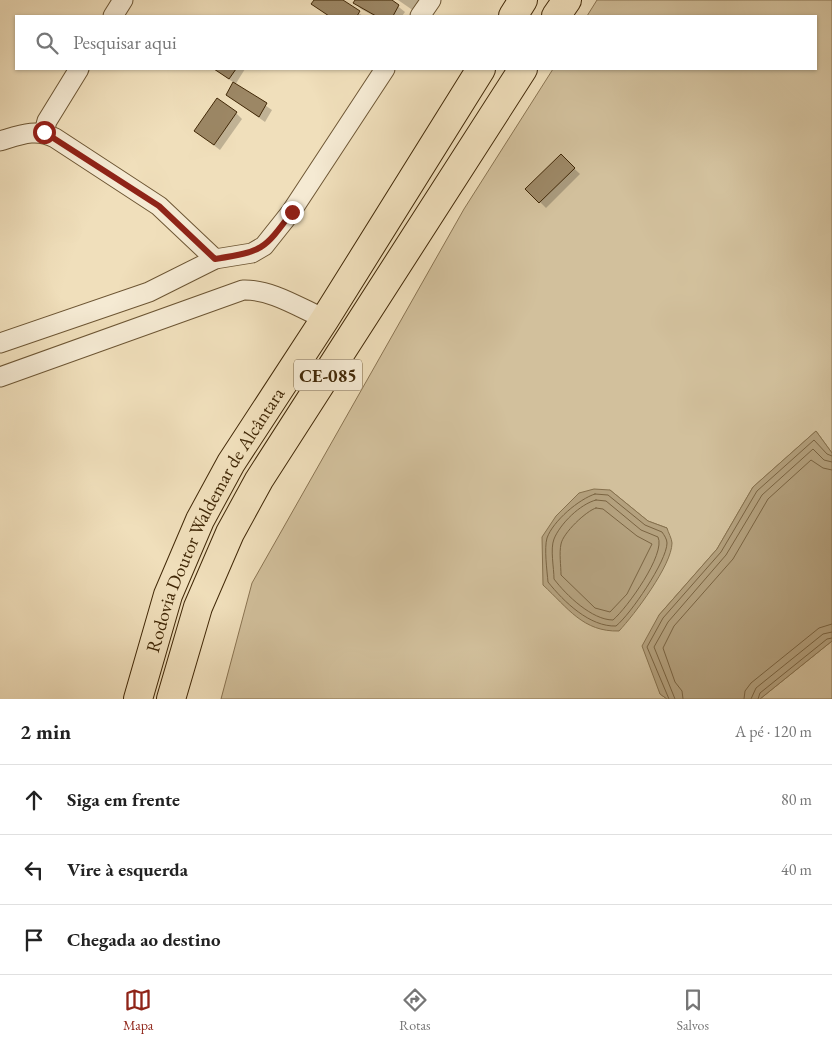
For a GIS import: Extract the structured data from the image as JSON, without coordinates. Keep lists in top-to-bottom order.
{
  "streets": {
    "highway": ["CE-085", "Rodovia Doutor Waldemar de Alcântara"]
  },
  "page": {
    "search": "Pesquisar aqui",
    "heading": ["2 min", "A pé · 120 m"],
    "list": [
      ["Siga em frente", "80 m"],
      ["Vire à esquerda", "40 m"],
      "Chegada ao destino"
    ],
    "nav": ["Mapa", "Rotas", "Salvos"]
  }
}
